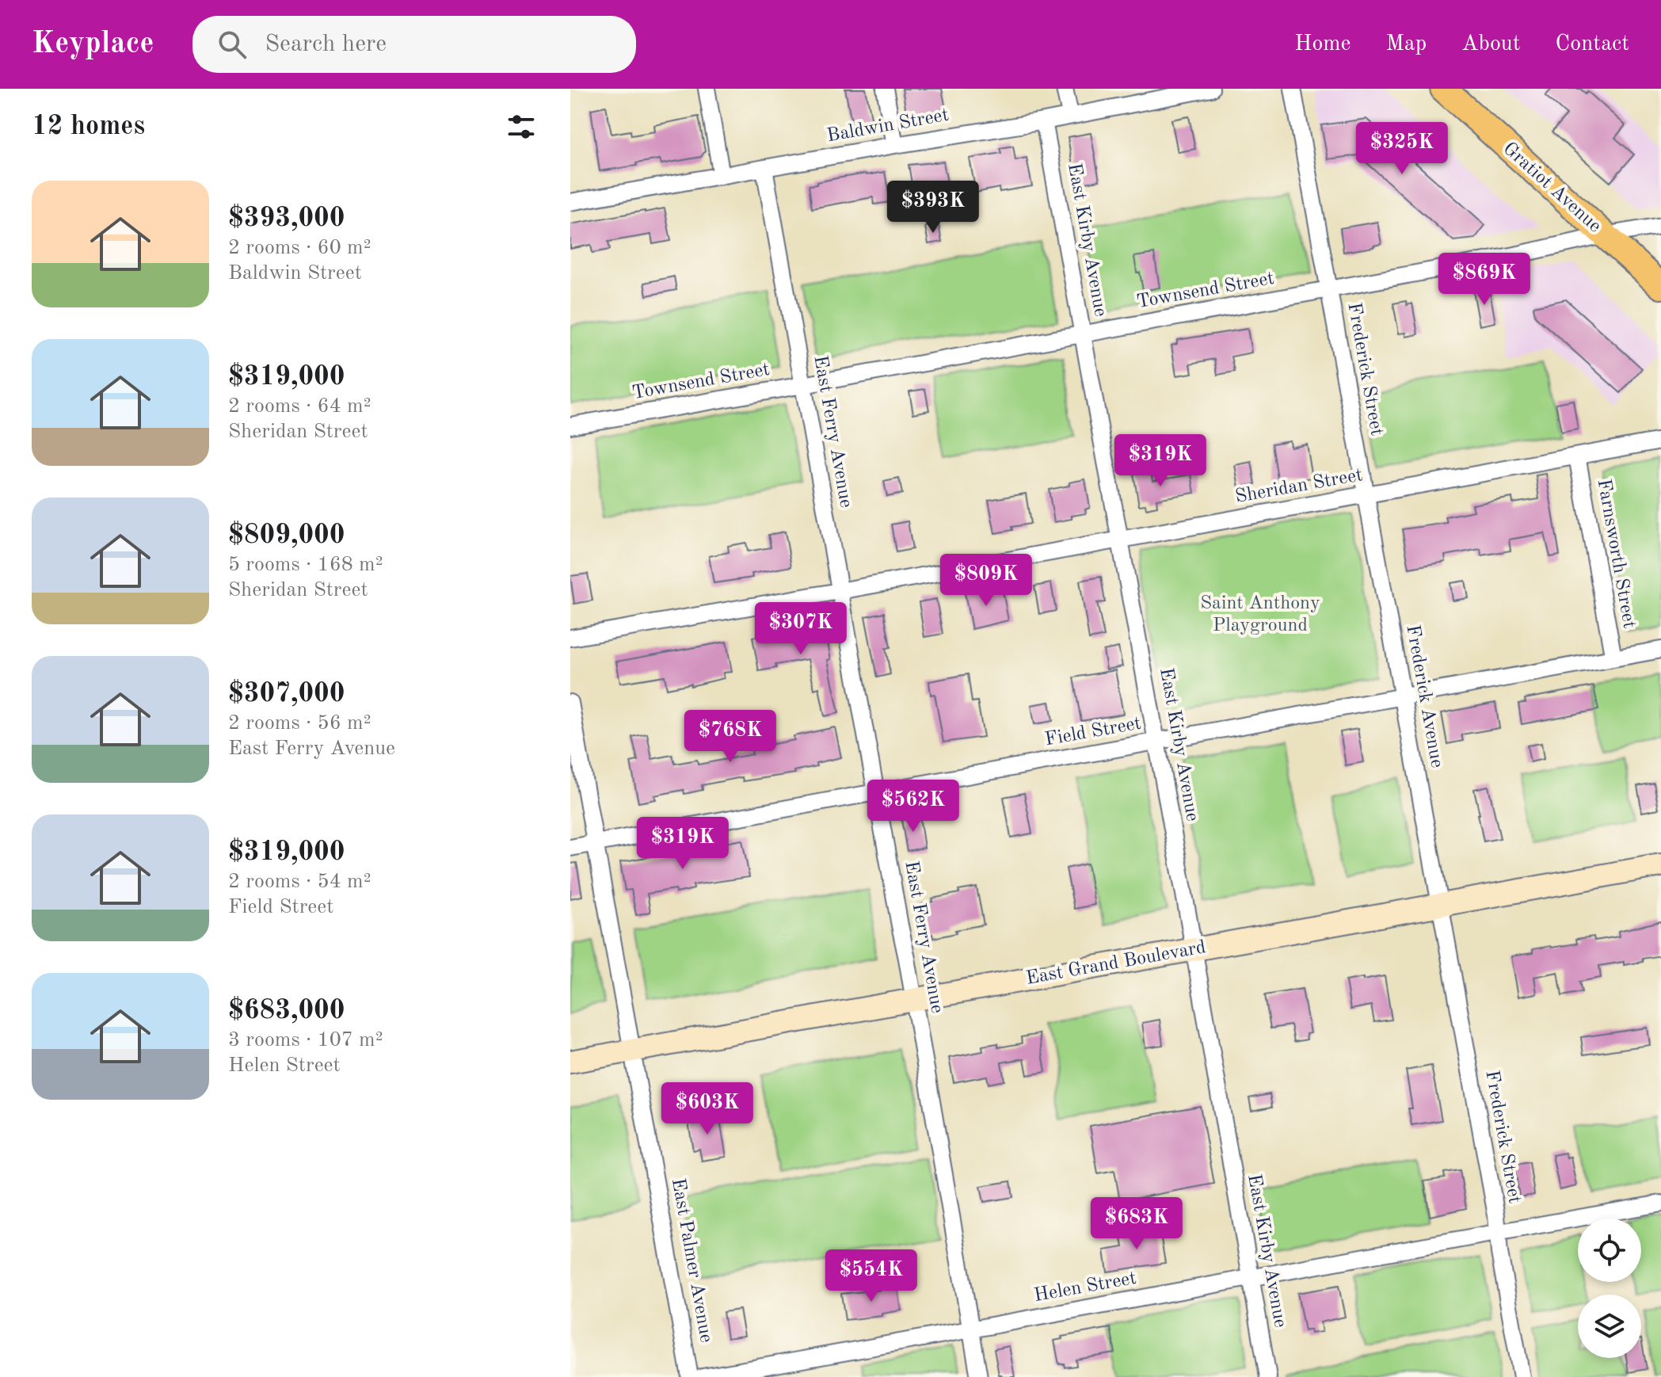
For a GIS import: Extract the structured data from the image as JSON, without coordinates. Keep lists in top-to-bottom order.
{
  "streets": {
    "main road": ["Gratiot Avenue", "East Grand Boulevard"],
    "street": [
      "Baldwin Street",
      "East Kirby Avenue",
      "Townsend Street",
      "Frederick Street",
      "East Ferry Avenue",
      "Sheridan Street",
      "Farnsworth Street",
      "Frederick Avenue",
      "Field Street",
      "East Palmer Avenue",
      "Helen Street"
    ]
  },
  "crossings": [
    ["Baldwin Street", "East Kirby Avenue"],
    ["Baldwin Street", "East Ferry Avenue"],
    ["Gratiot Avenue", "Townsend Street"],
    ["East Kirby Avenue", "Townsend Street"],
    ["East Kirby Avenue", "Sheridan Street"],
    ["East Kirby Avenue", "Field Street"],
    ["East Kirby Avenue", "East Grand Boulevard"],
    ["East Kirby Avenue", "Helen Street"],
    ["Townsend Street", "Frederick Street"],
    ["Townsend Street", "East Ferry Avenue"],
    ["Frederick Street", "Sheridan Street"],
    ["Frederick Street", "Frederick Avenue"],
    ["Frederick Street", "East Grand Boulevard"],
    ["Frederick Street", "Helen Street"],
    ["East Ferry Avenue", "Sheridan Street"],
    ["East Ferry Avenue", "Field Street"],
    ["East Ferry Avenue", "East Grand Boulevard"],
    ["East Ferry Avenue", "Helen Street"],
    ["Sheridan Street", "Farnsworth Street"],
    ["Sheridan Street", "Frederick Avenue"],
    ["Farnsworth Street", "Field Street"],
    ["Frederick Avenue", "Field Street"],
    ["Frederick Avenue", "East Grand Boulevard"],
    ["Field Street", "East Palmer Avenue"],
    ["East Grand Boulevard", "East Palmer Avenue"]
  ],
  "parks": ["Saint Anthony Playground"],
  "page": {
    "header": "Keyplace",
    "search": "Search here",
    "nav": [
      "Home",
      "Map",
      "About",
      "Contact"
    ],
    "heading": "12 homes",
    "price": [
      "$325K",
      "$393K",
      "$869K",
      "$319K",
      "$809K",
      "$307K",
      "$768K",
      "$562K",
      "$319K",
      "$603K",
      "$683K",
      "$554K"
    ],
    "list": [
      {
        "name": "$393,000",
        "note": "2 rooms · 60 m² · Baldwin Street"
      },
      {
        "name": "$319,000",
        "note": "2 rooms · 64 m² · Sheridan Street"
      },
      {
        "name": "$809,000",
        "note": "5 rooms · 168 m² · Sheridan Street"
      },
      {
        "name": "$307,000",
        "note": "2 rooms · 56 m² · East Ferry Avenue"
      },
      {
        "name": "$319,000",
        "note": "2 rooms · 54 m² · Field Street"
      },
      {
        "name": "$683,000",
        "note": "3 rooms · 107 m² · Helen Street"
      }
    ]
  }
}
